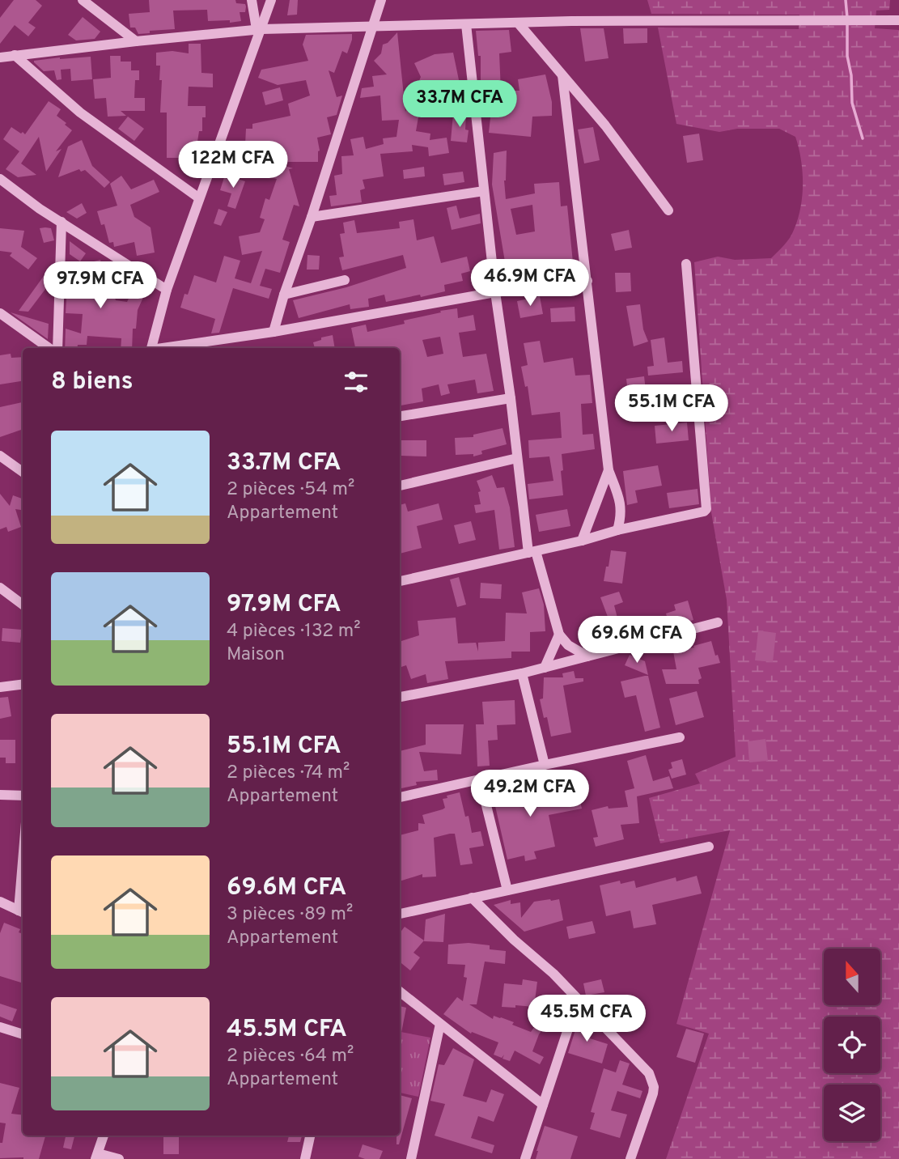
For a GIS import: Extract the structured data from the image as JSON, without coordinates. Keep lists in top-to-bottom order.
{
  "north": "top",
  "page": {
    "price": [
      "33.7M CFA",
      "122M CFA",
      "46.9M CFA",
      "97.9M CFA",
      "55.1M CFA",
      "69.6M CFA",
      "49.2M CFA",
      "45.5M CFA"
    ],
    "heading": "8 biens",
    "list": [
      {
        "name": "33.7M CFA",
        "note": "2 pièces · 54 m² · Appartement"
      },
      {
        "name": "97.9M CFA",
        "note": "4 pièces · 132 m² · Maison"
      },
      {
        "name": "55.1M CFA",
        "note": "2 pièces · 74 m² · Appartement"
      },
      {
        "name": "69.6M CFA",
        "note": "3 pièces · 89 m² · Appartement"
      },
      {
        "name": "45.5M CFA",
        "note": "2 pièces · 64 m² · Appartement"
      }
    ]
  }
}
